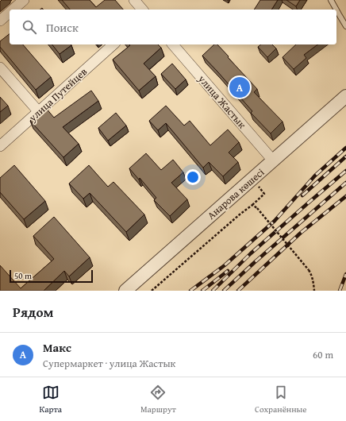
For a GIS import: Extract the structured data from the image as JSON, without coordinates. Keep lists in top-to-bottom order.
{
  "streets": {
    "street": ["улица Путейцев", "улица Жастык", "Анарова көшесі"]
  },
  "crossings": [
    ["улица Жастык", "Анарова көшесі"]
  ],
  "scale_bar": "50 m",
  "page": {
    "search": "Поиск",
    "pins": "A",
    "scale": "50 m",
    "heading": "Рядом",
    "list": [
      {
        "mark": "A",
        "name": "Макс",
        "note": "Супермаркет · улица Жастык",
        "value": "60 m"
      }
    ],
    "nav": ["Карта", "Маршрут", "Сохранённые"]
  }
}
